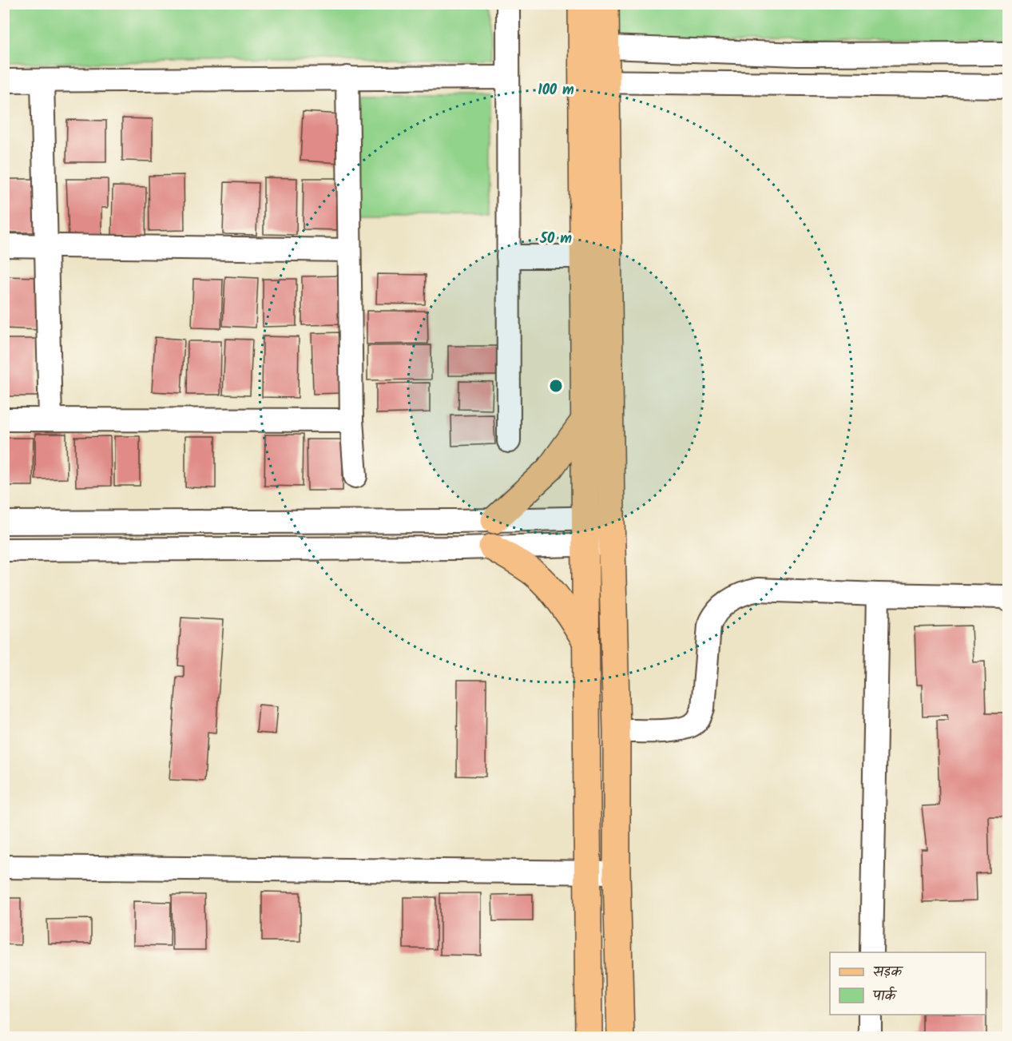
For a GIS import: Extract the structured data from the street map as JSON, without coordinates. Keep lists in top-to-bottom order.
{
  "legend": ["सड़क", "पार्क"],
  "rings": ["100 m", "50 m"]
}
